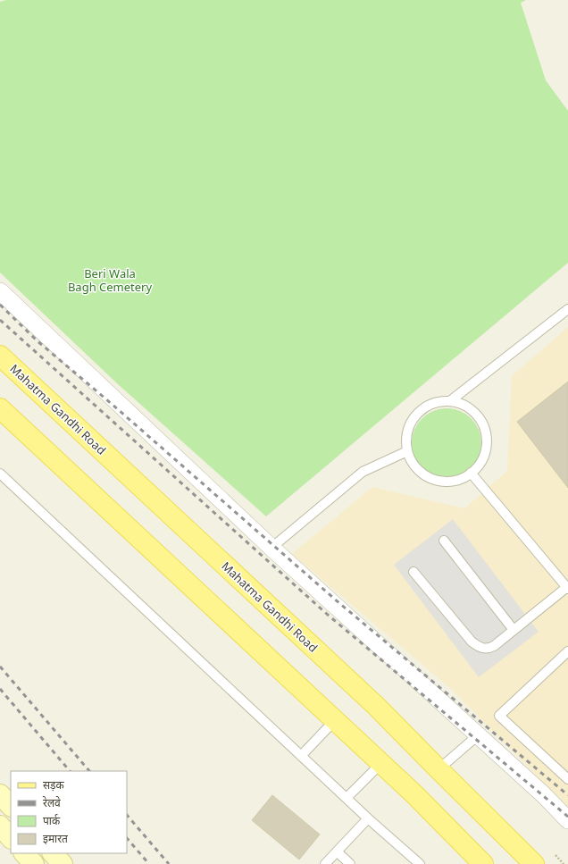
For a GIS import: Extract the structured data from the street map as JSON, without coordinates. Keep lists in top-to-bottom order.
{
  "streets": {
    "main road": ["Mahatma Gandhi Road"]
  },
  "parks": ["Beri Wala Bagh Cemetery"],
  "legend": [
    "सड़क",
    "रेलवे",
    "पार्क",
    "इमारत"
  ]
}
